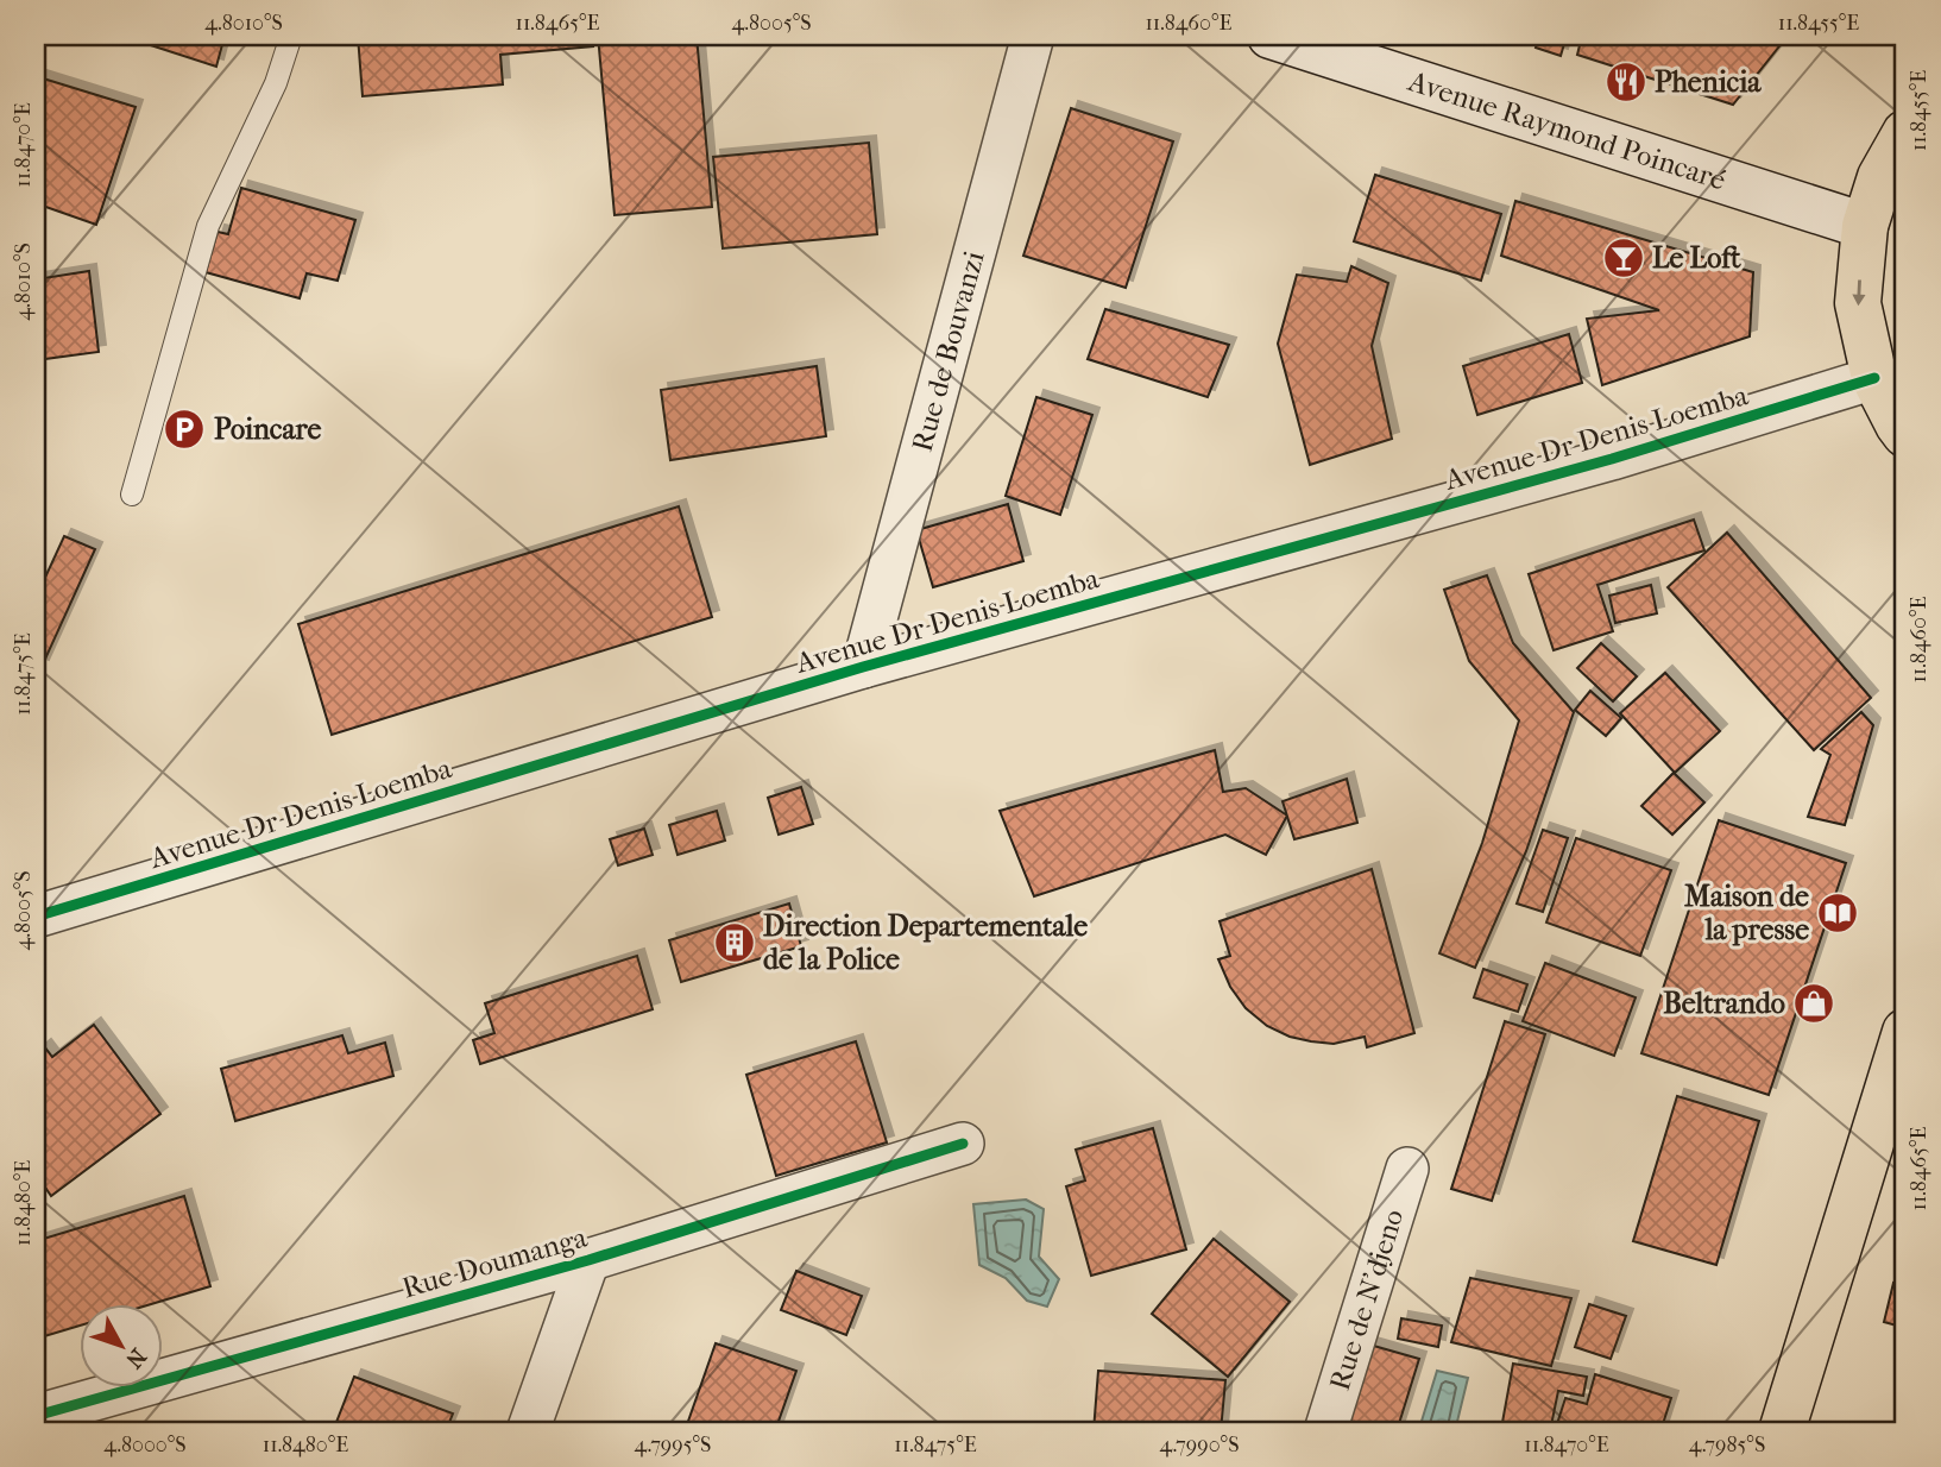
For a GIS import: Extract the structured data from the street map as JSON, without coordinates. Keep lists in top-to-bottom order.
{
  "streets": {
    "street": [
      "Avenue Raymond Poincaré",
      "Rue de Bouvanzi",
      "Avenue Dr Denis Loemba",
      "Rue Doumanga",
      "Rue de N'djeno"
    ]
  },
  "crossings": [
    ["Rue de Bouvanzi", "Avenue Dr Denis Loemba"]
  ],
  "places": {
    "restaurant": ["Phenicia"],
    "bar": ["Le Loft"],
    "parking": ["Poincare"],
    "library": ["Maison de la presse"],
    "building": ["Direction Departementale de la Police"],
    "shop": ["Beltrando"]
  },
  "north": "bottom right",
  "coordinates": [
    "4.8010°S",
    "11.8465°E",
    "4.8005°S",
    "11.8460°E",
    "11.8455°E",
    "11.8470°E",
    "11.8475°E",
    "11.8480°E",
    "4.8000°S",
    "4.7995°S",
    "4.7990°S",
    "4.7985°S"
  ]
}
